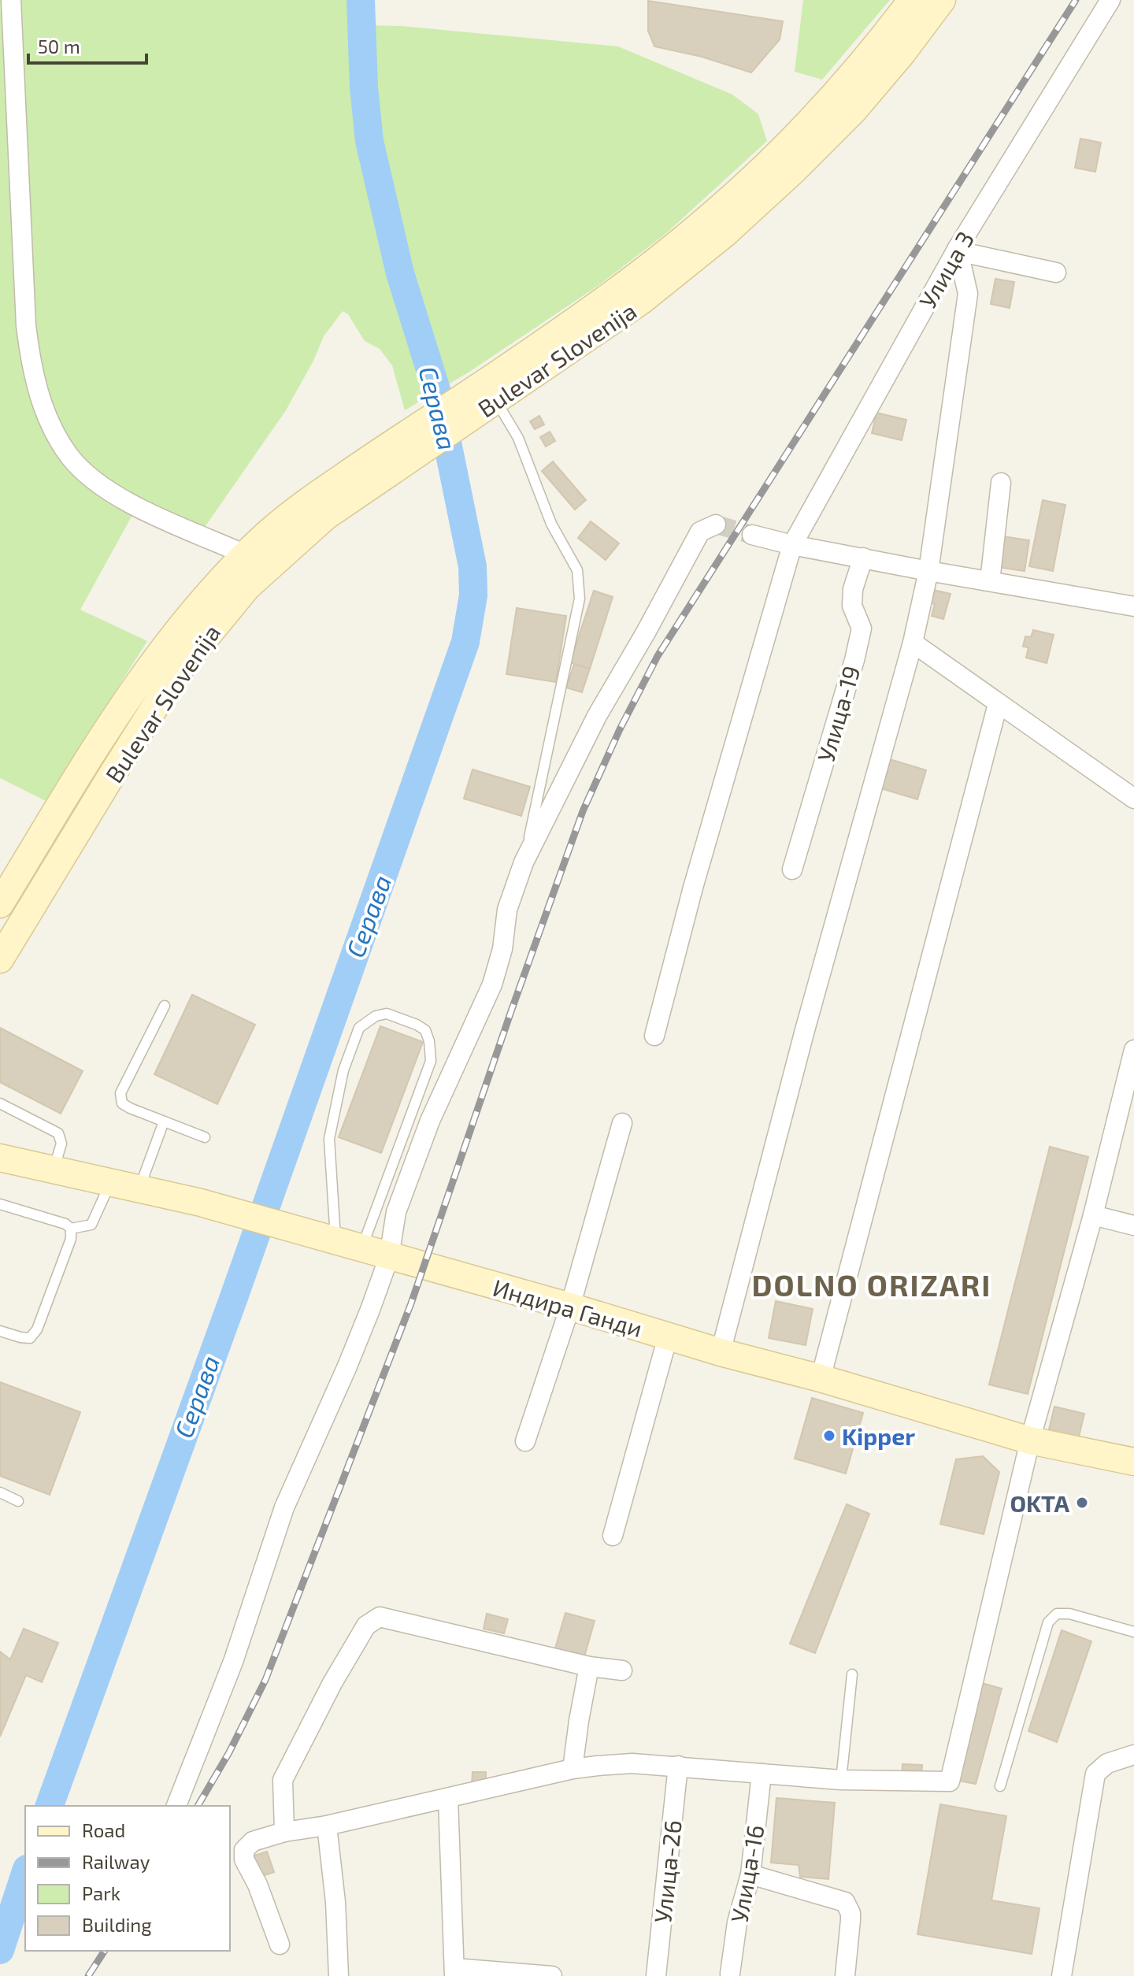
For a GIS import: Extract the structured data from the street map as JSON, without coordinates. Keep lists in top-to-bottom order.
{
  "streets": {
    "street": [
      "Улица 3",
      "Bulevar Slovenija",
      "Улица-19",
      "Индира Ганди",
      "Улица-26",
      "Улица-16"
    ]
  },
  "districts": ["DOLNO ORIZARI"],
  "water": ["Серава"],
  "places": ["Kipper", "OKTA"],
  "legend": [
    "Road",
    "Railway",
    "Park",
    "Building"
  ],
  "scale_bar": "50 m"
}
